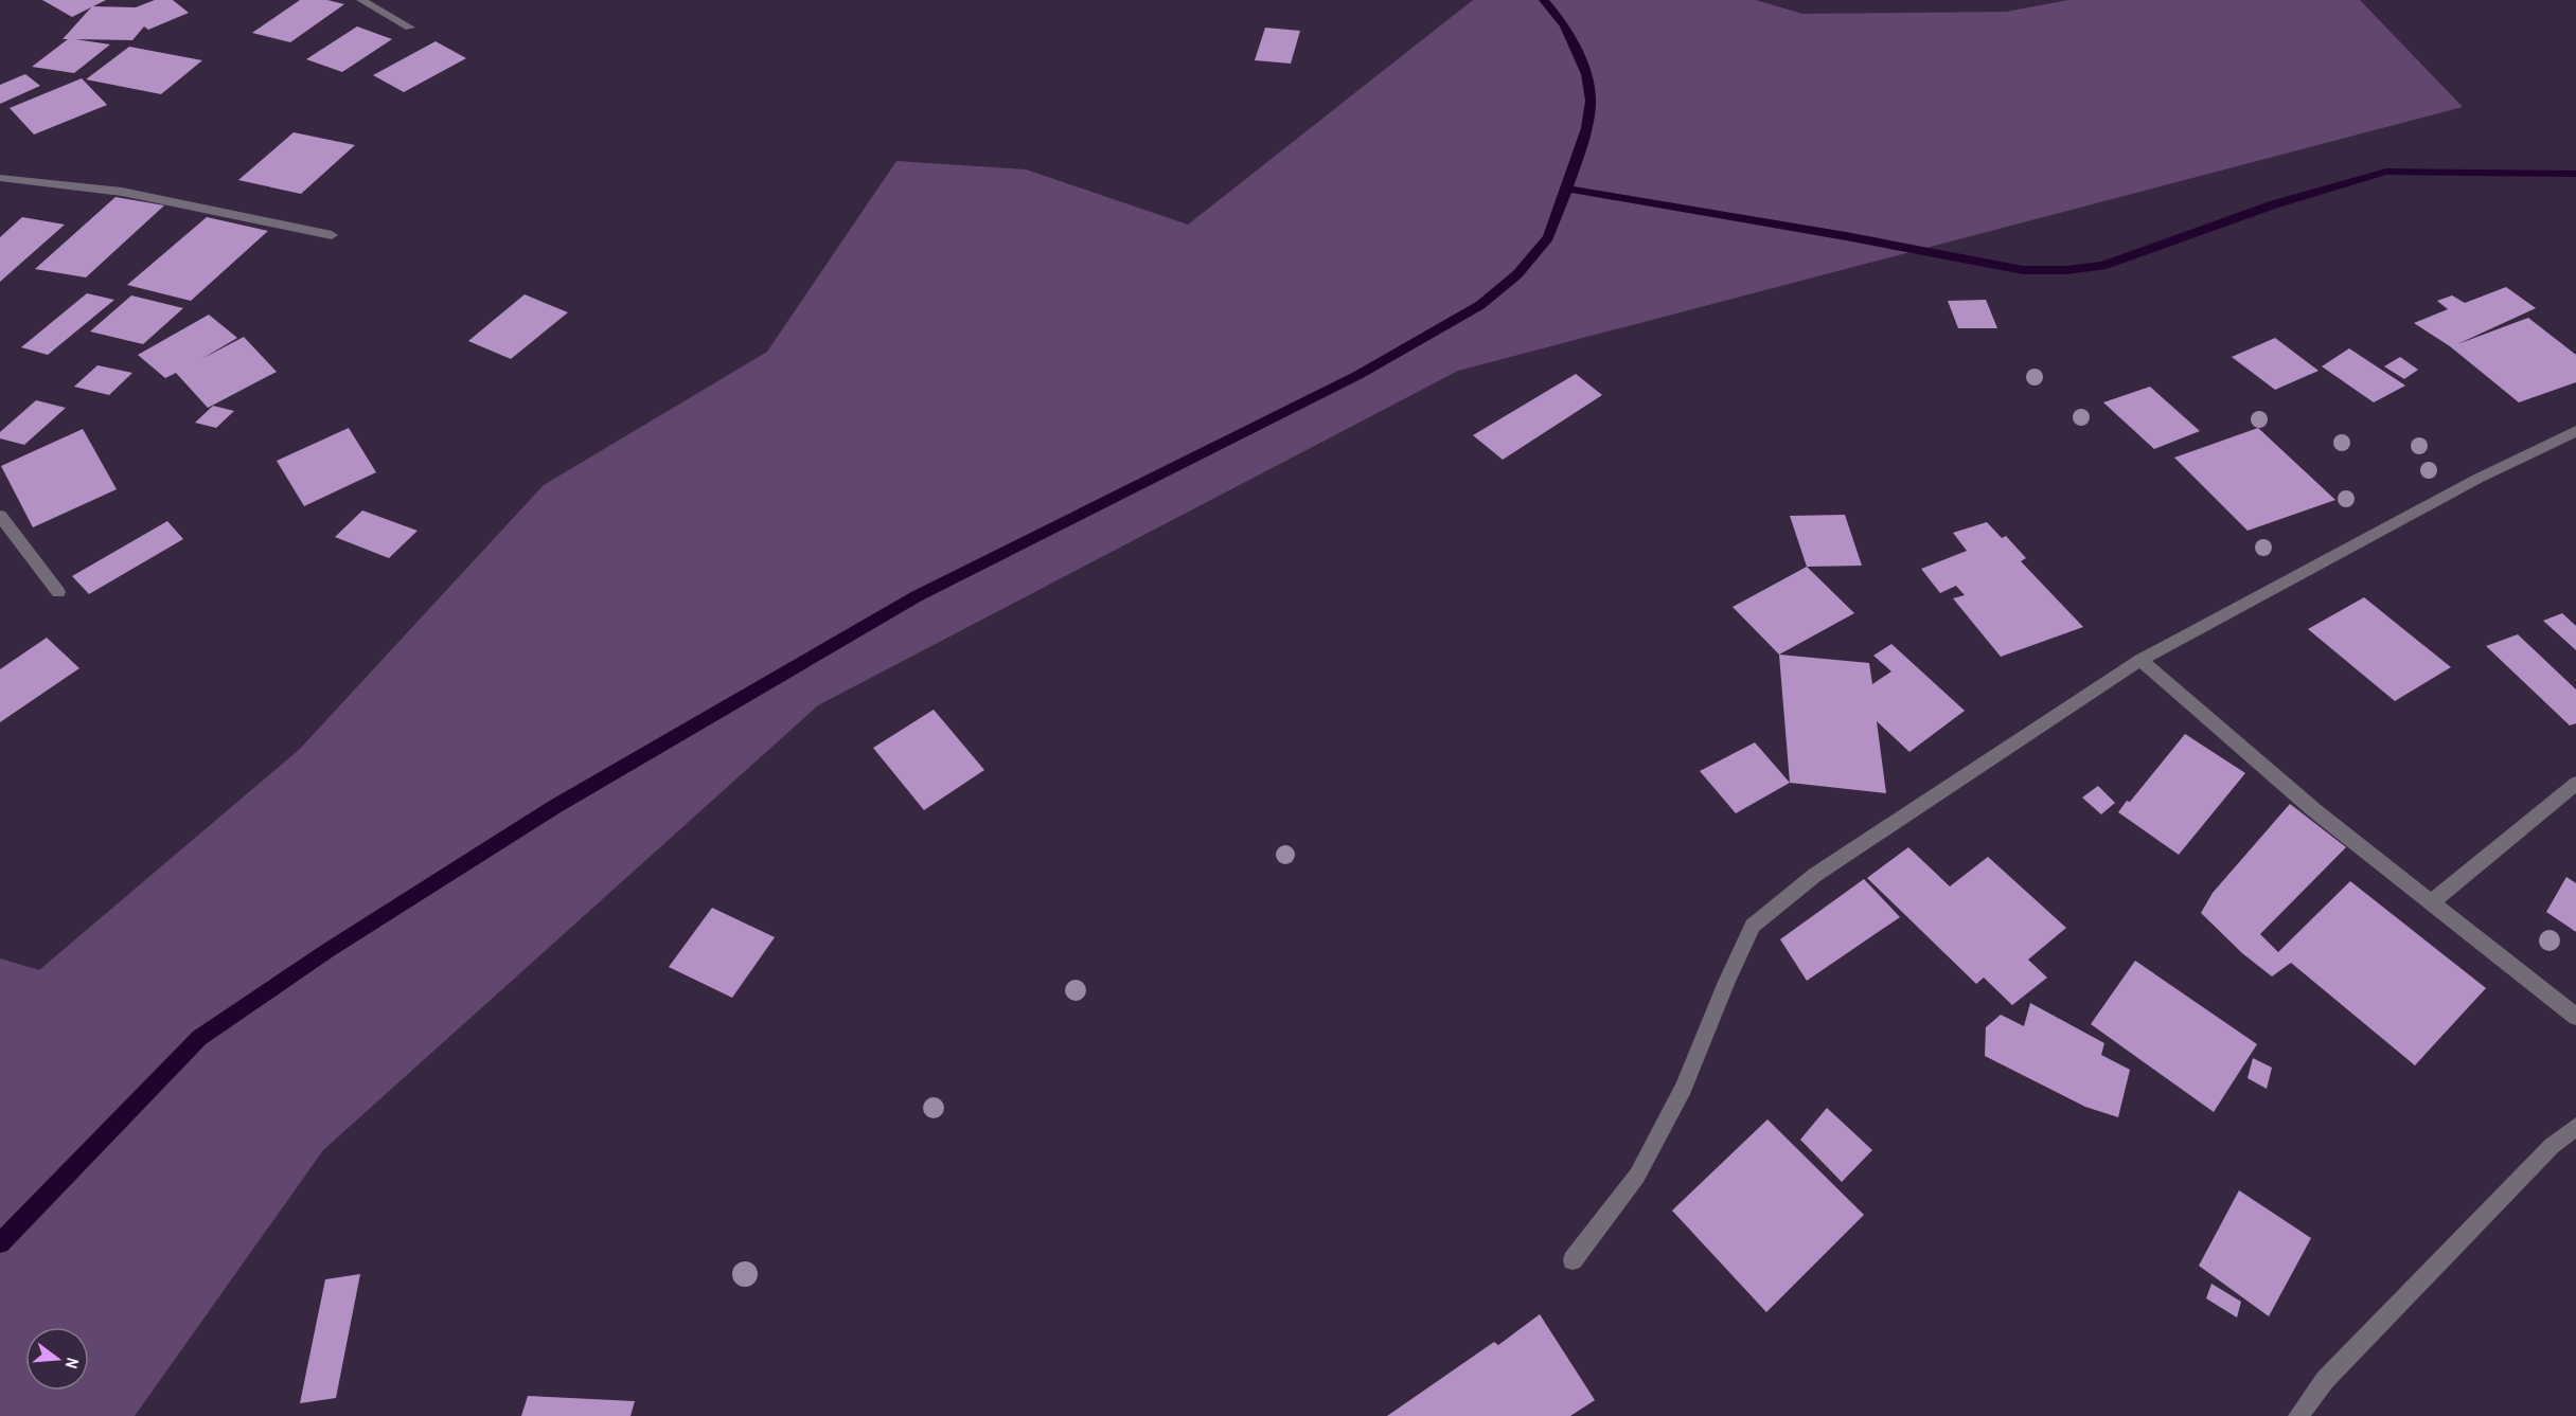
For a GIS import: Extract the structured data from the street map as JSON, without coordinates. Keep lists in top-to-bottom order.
{
  "north": "right"
}
